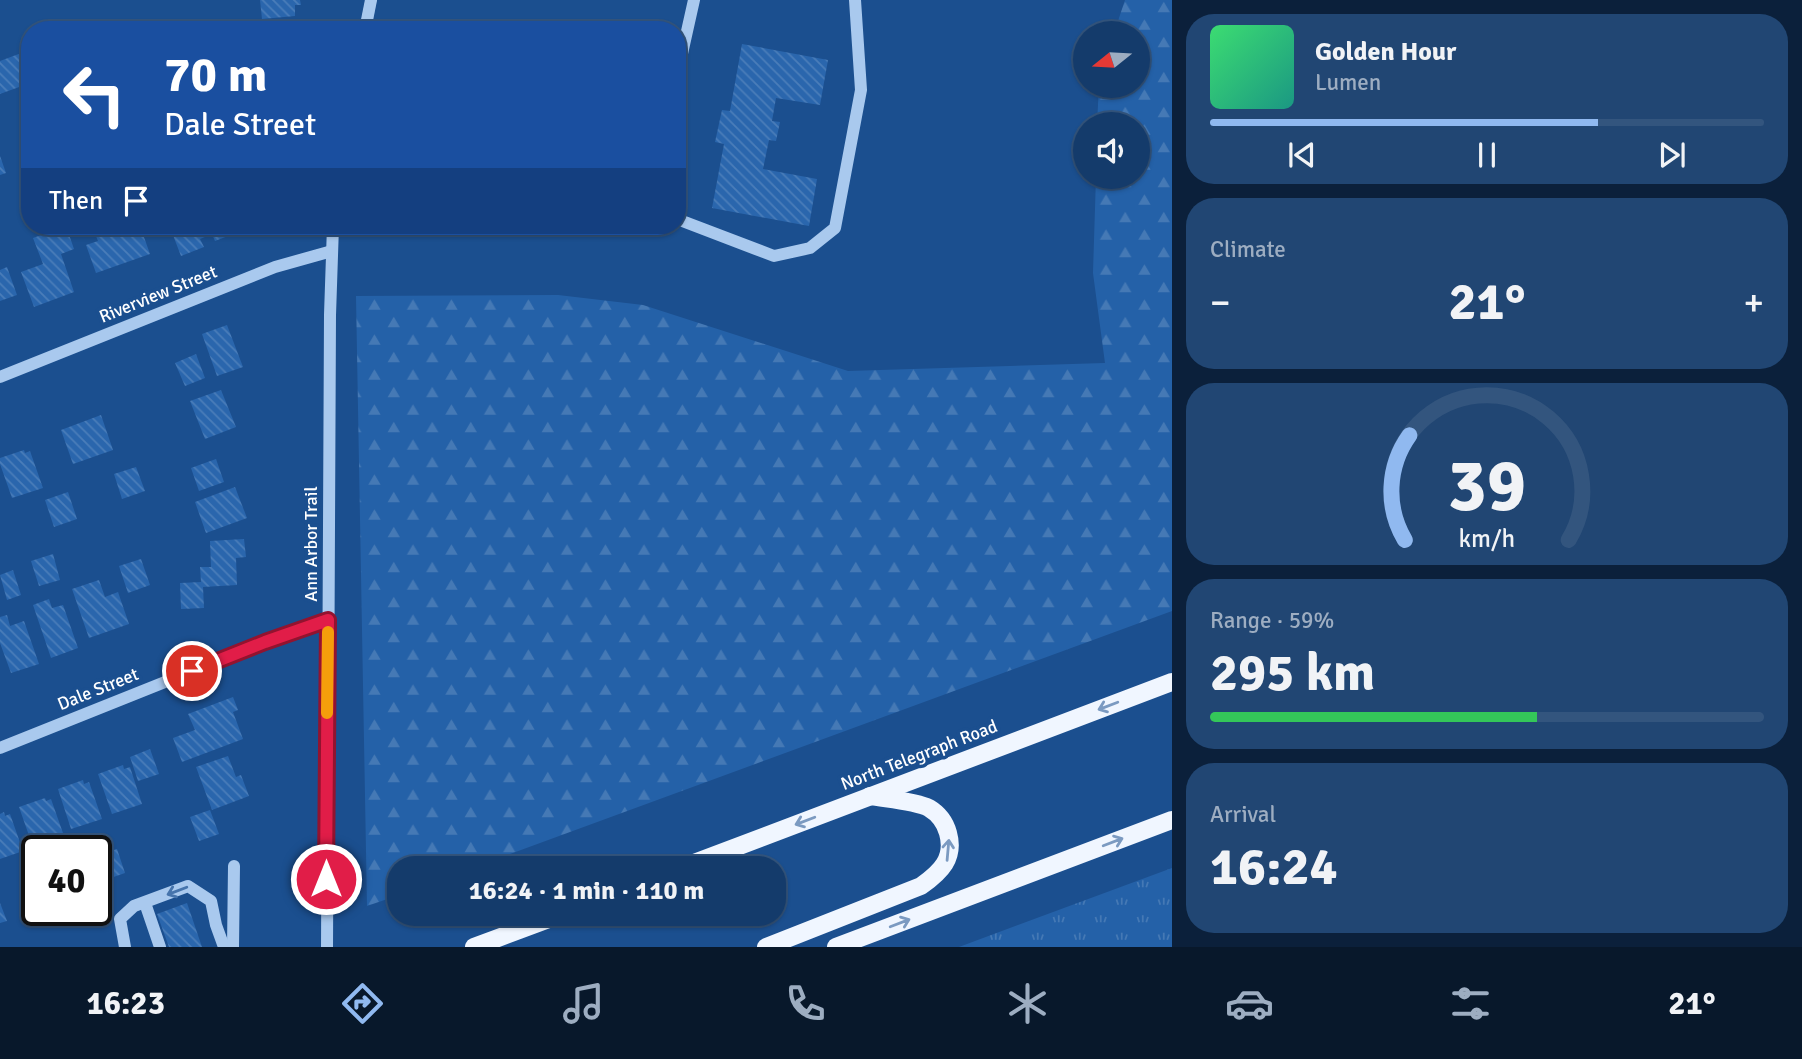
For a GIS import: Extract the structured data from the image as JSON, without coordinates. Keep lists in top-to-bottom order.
{
  "streets": {
    "main road": ["North Telegraph Road"],
    "street": ["Riverview Street", "Ann Arbor Trail", "Dale Street"]
  },
  "crossings": [
    ["Riverview Street", "Ann Arbor Trail"],
    ["Ann Arbor Trail", "Dale Street"]
  ],
  "north": "left",
  "page": {
    "turn": ["70 m", "Dale Street"],
    "song": ["Golden Hour", "Lumen"],
    "then": "Then",
    "tile": [
      "Climate",
      ["Range · 59%", "295 km"],
      ["Arrival", "16:24"]
    ],
    "heat": ["−", "21°", "+"],
    "limit": "40",
    "trip": "16:24 · 1 min · 110 m",
    "tabs": ["16:23", "21°"],
    "gauge": ["39", "km/h"]
  }
}
